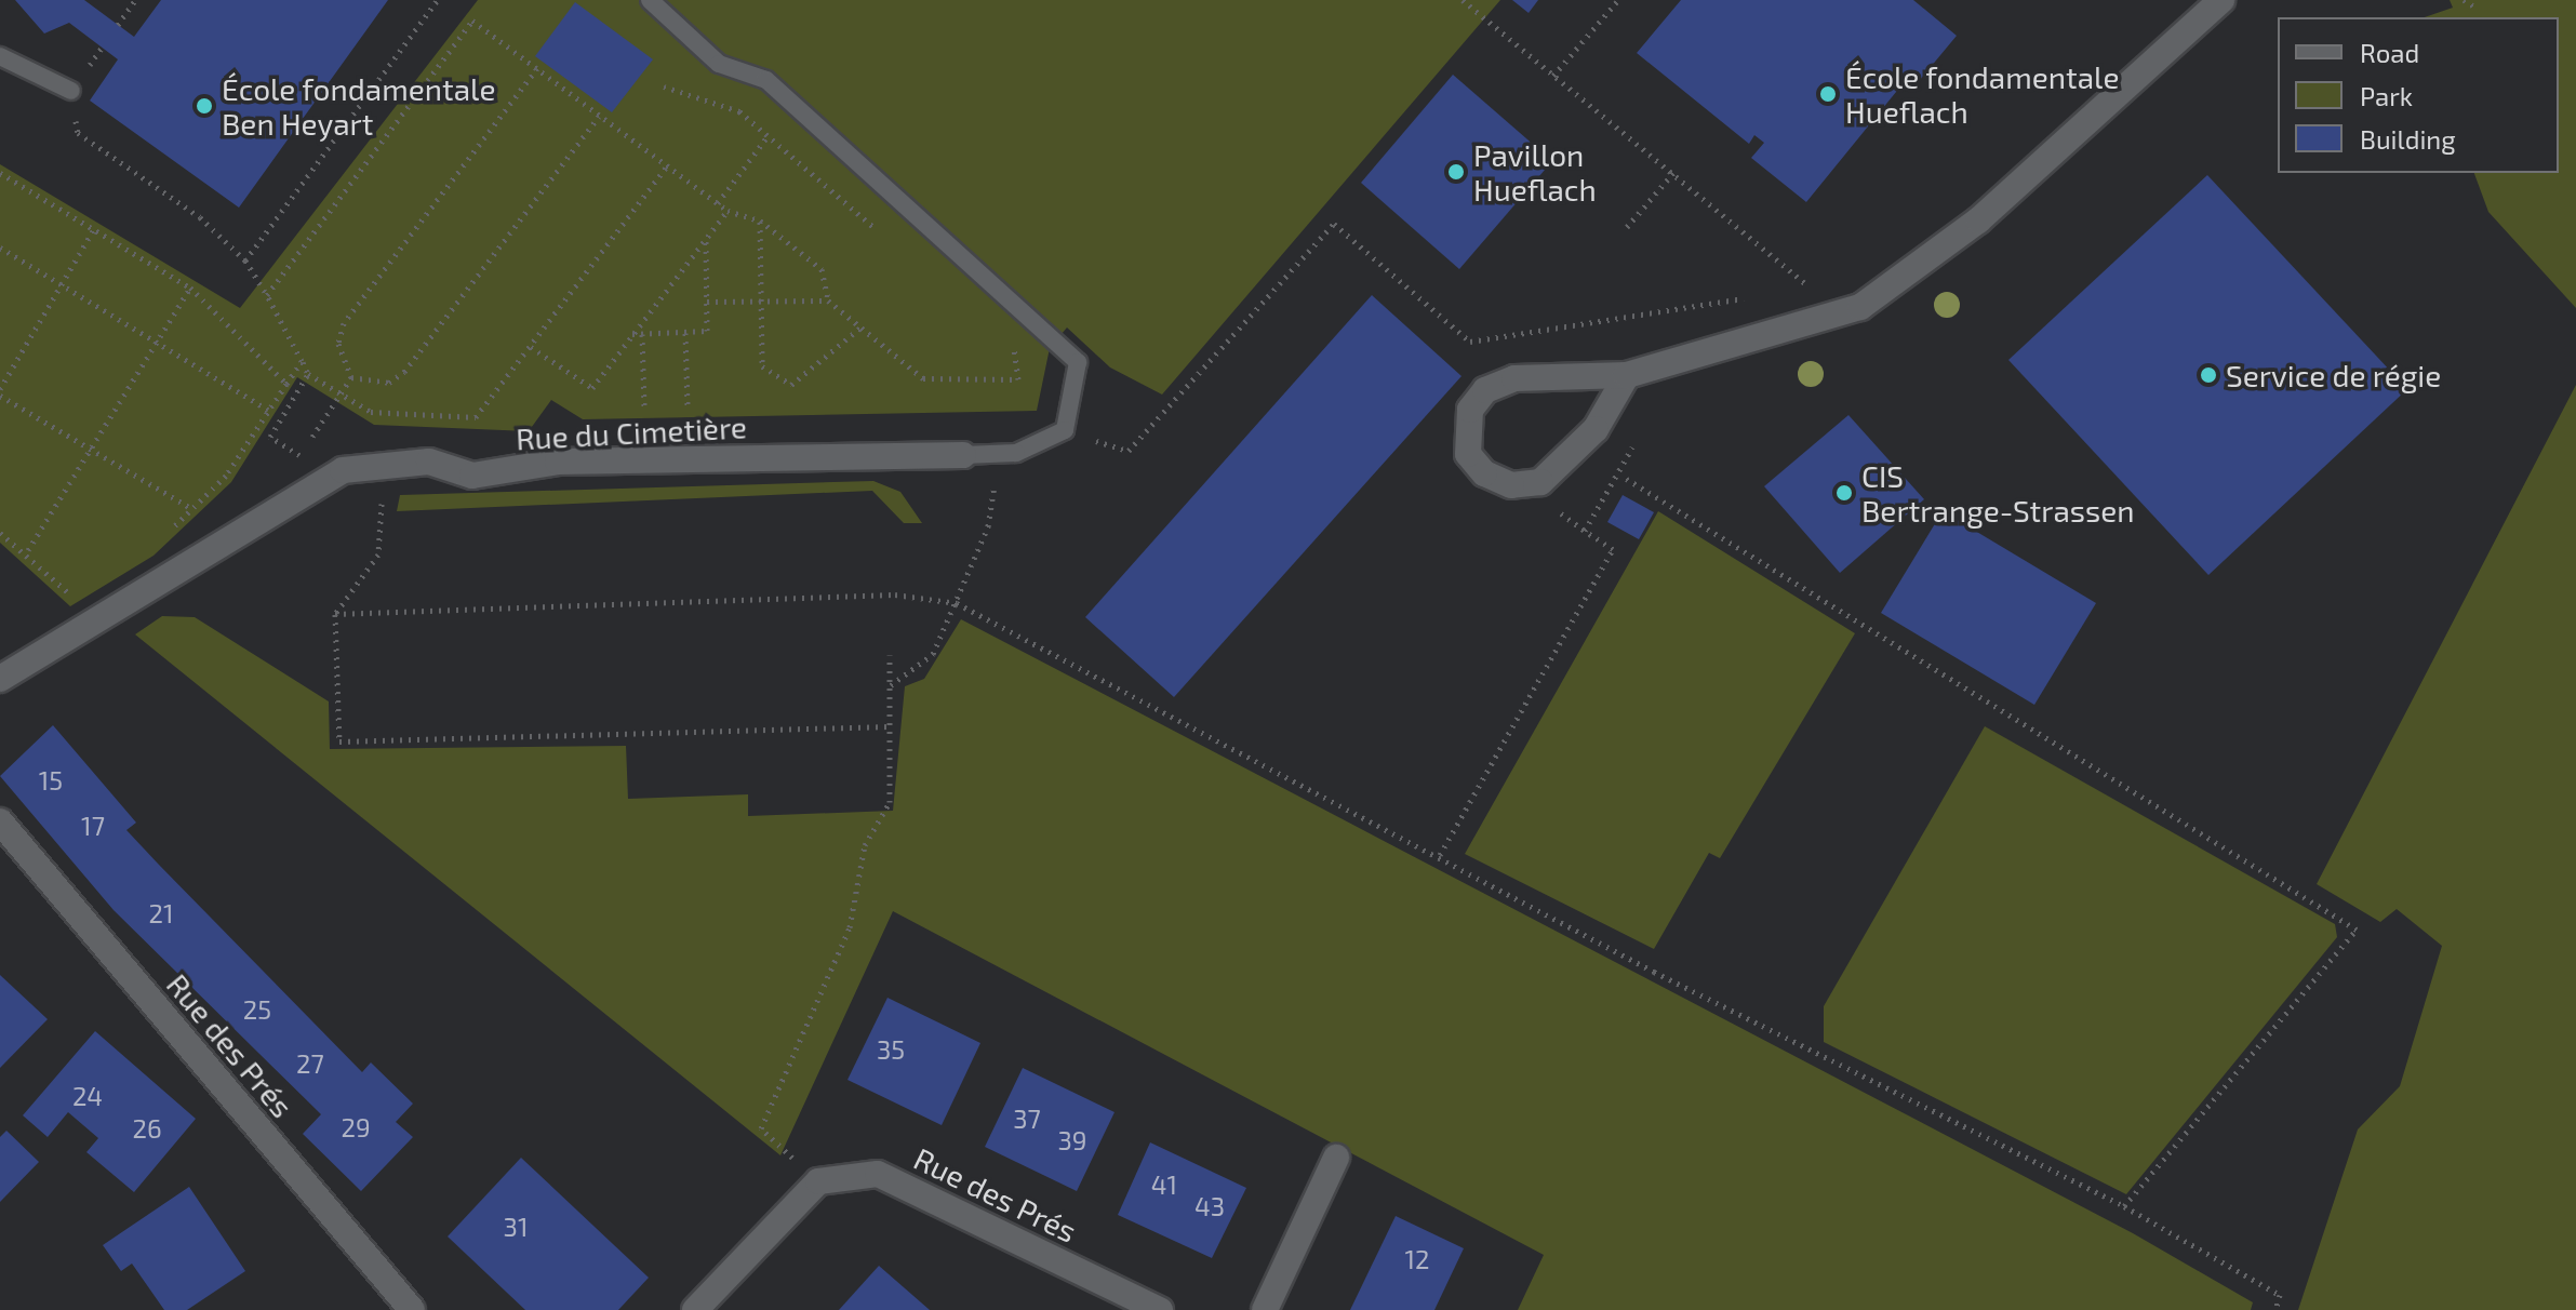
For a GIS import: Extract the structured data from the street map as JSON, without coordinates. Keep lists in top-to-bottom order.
{
  "streets": {
    "street": ["Rue du Cimetière", "Rue des Prés"]
  },
  "places": [
    "École fondamentale Hueflach",
    "École fondamentale Ben Heyart",
    "Pavillon Hueflach",
    "Service de régie",
    "CIS Bertrange-Strassen"
  ],
  "house_numbers": [
    "15",
    "17",
    "21",
    "25",
    "35",
    "27",
    "24",
    "37",
    "29",
    "26",
    "39",
    "41",
    "43",
    "31",
    "12"
  ],
  "legend": ["Road", "Park", "Building"]
}
